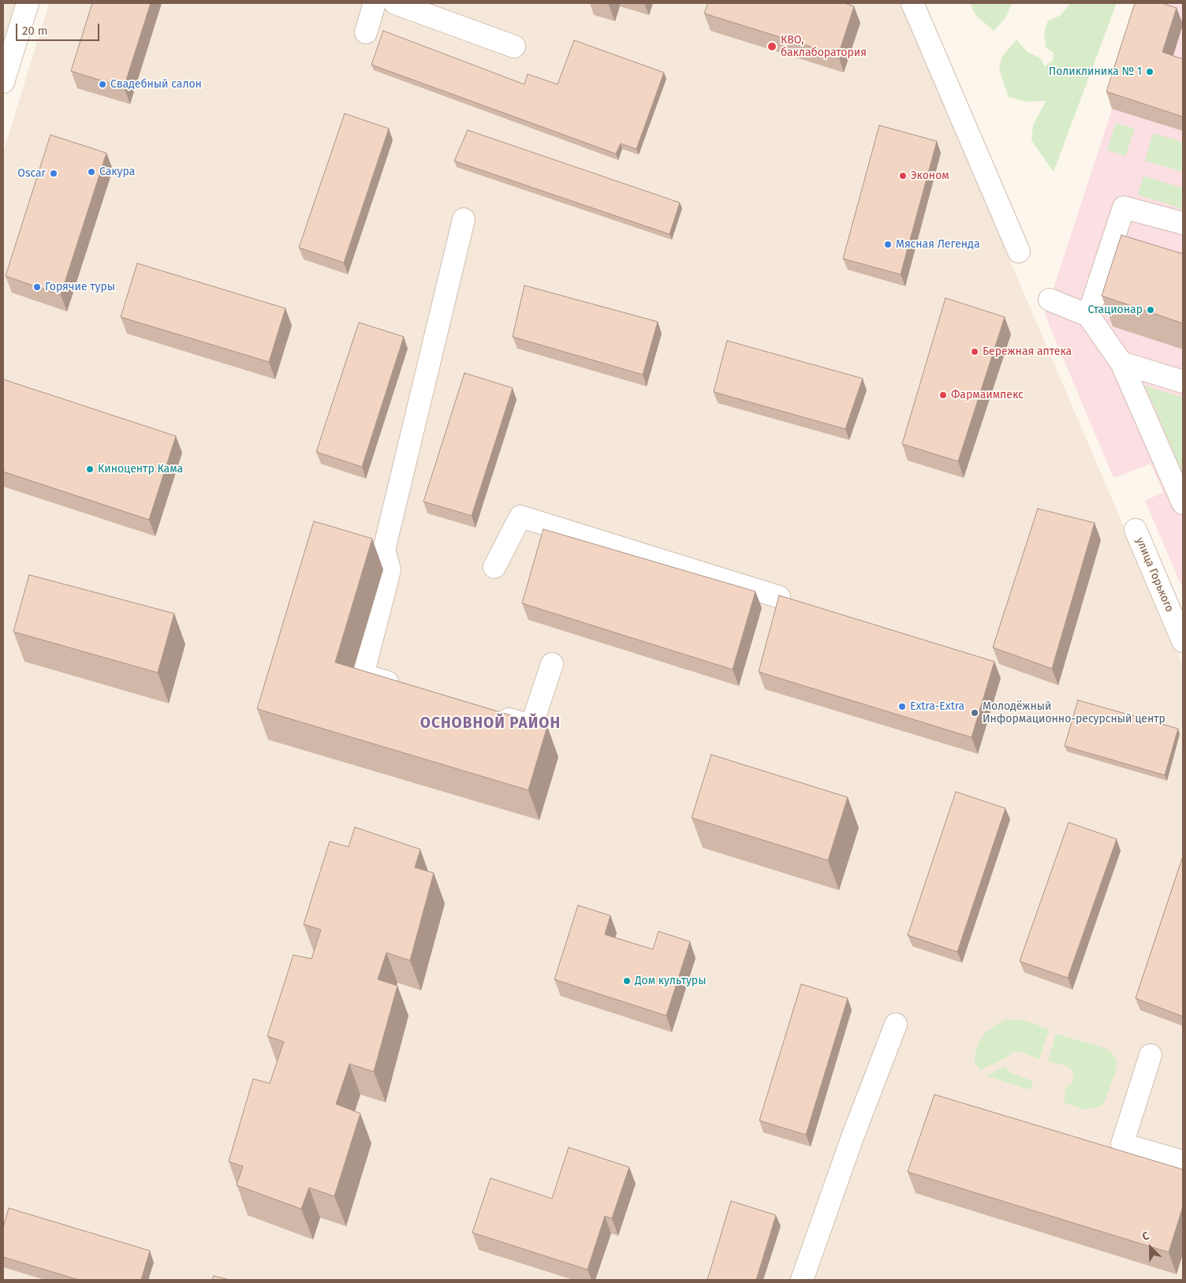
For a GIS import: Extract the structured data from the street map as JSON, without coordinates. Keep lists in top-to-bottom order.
{
  "streets": {
    "street": ["улица Горького"]
  },
  "districts": ["ОСНОВНОЙ РАЙОН"],
  "places": [
    "КВО, баклаборатория",
    "Поликлиника № 1",
    "Свадебный салон",
    "Сакура",
    "Oscar",
    "Эконом",
    "Мясная Легенда",
    "Горячие туры",
    "Стационар",
    "Бережная аптека",
    "Фармаимпекс",
    "Киноцентр Кама",
    "Extra-Extra",
    "Молодёжный Информационно-ресурсный центр",
    "Дом культуры"
  ],
  "scale_bar": "20 m",
  "north": "top left"
}
